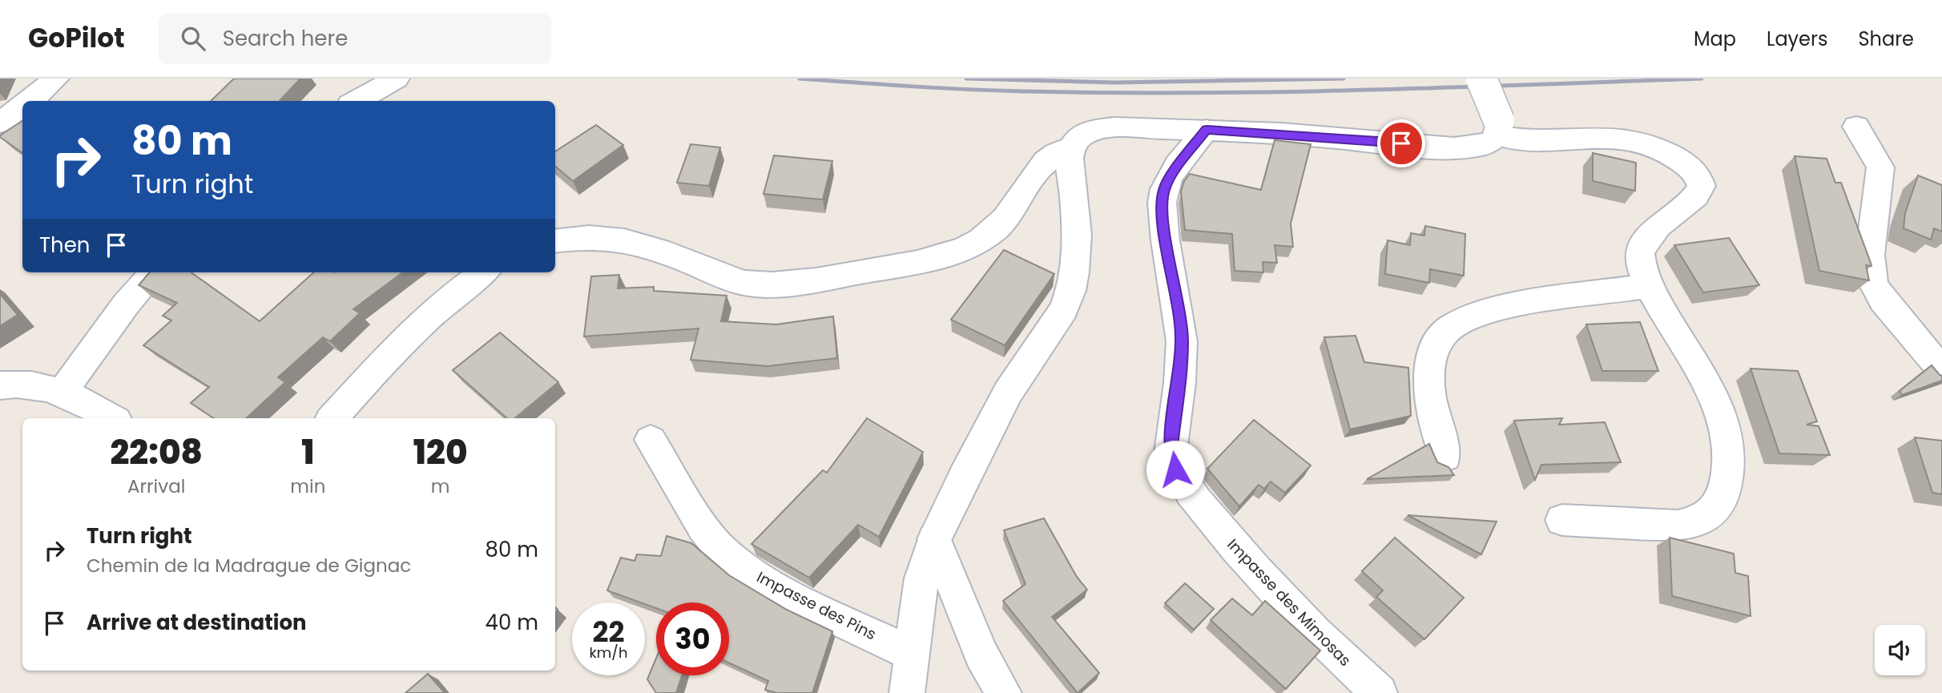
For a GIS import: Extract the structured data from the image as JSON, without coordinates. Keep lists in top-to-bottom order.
{
  "streets": {
    "street": ["Impasse des Mimosas", "Impasse des Pins"]
  },
  "page": {
    "header": "GoPilot",
    "search": "Search here",
    "nav": ["Map", "Layers", "Share"],
    "turn": ["80 m", "Turn right"],
    "then": "Then",
    "eta": [
      "22:08",
      "Arrival",
      "1",
      "min",
      "120",
      "m"
    ],
    "list": [
      {
        "name": "Turn right",
        "note": "Chemin de la Madrague de Gignac",
        "value": "80 m"
      },
      {
        "name": "Arrive at destination",
        "value": "40 m"
      }
    ],
    "speed": "22 km/h",
    "limit": "30"
  }
}
